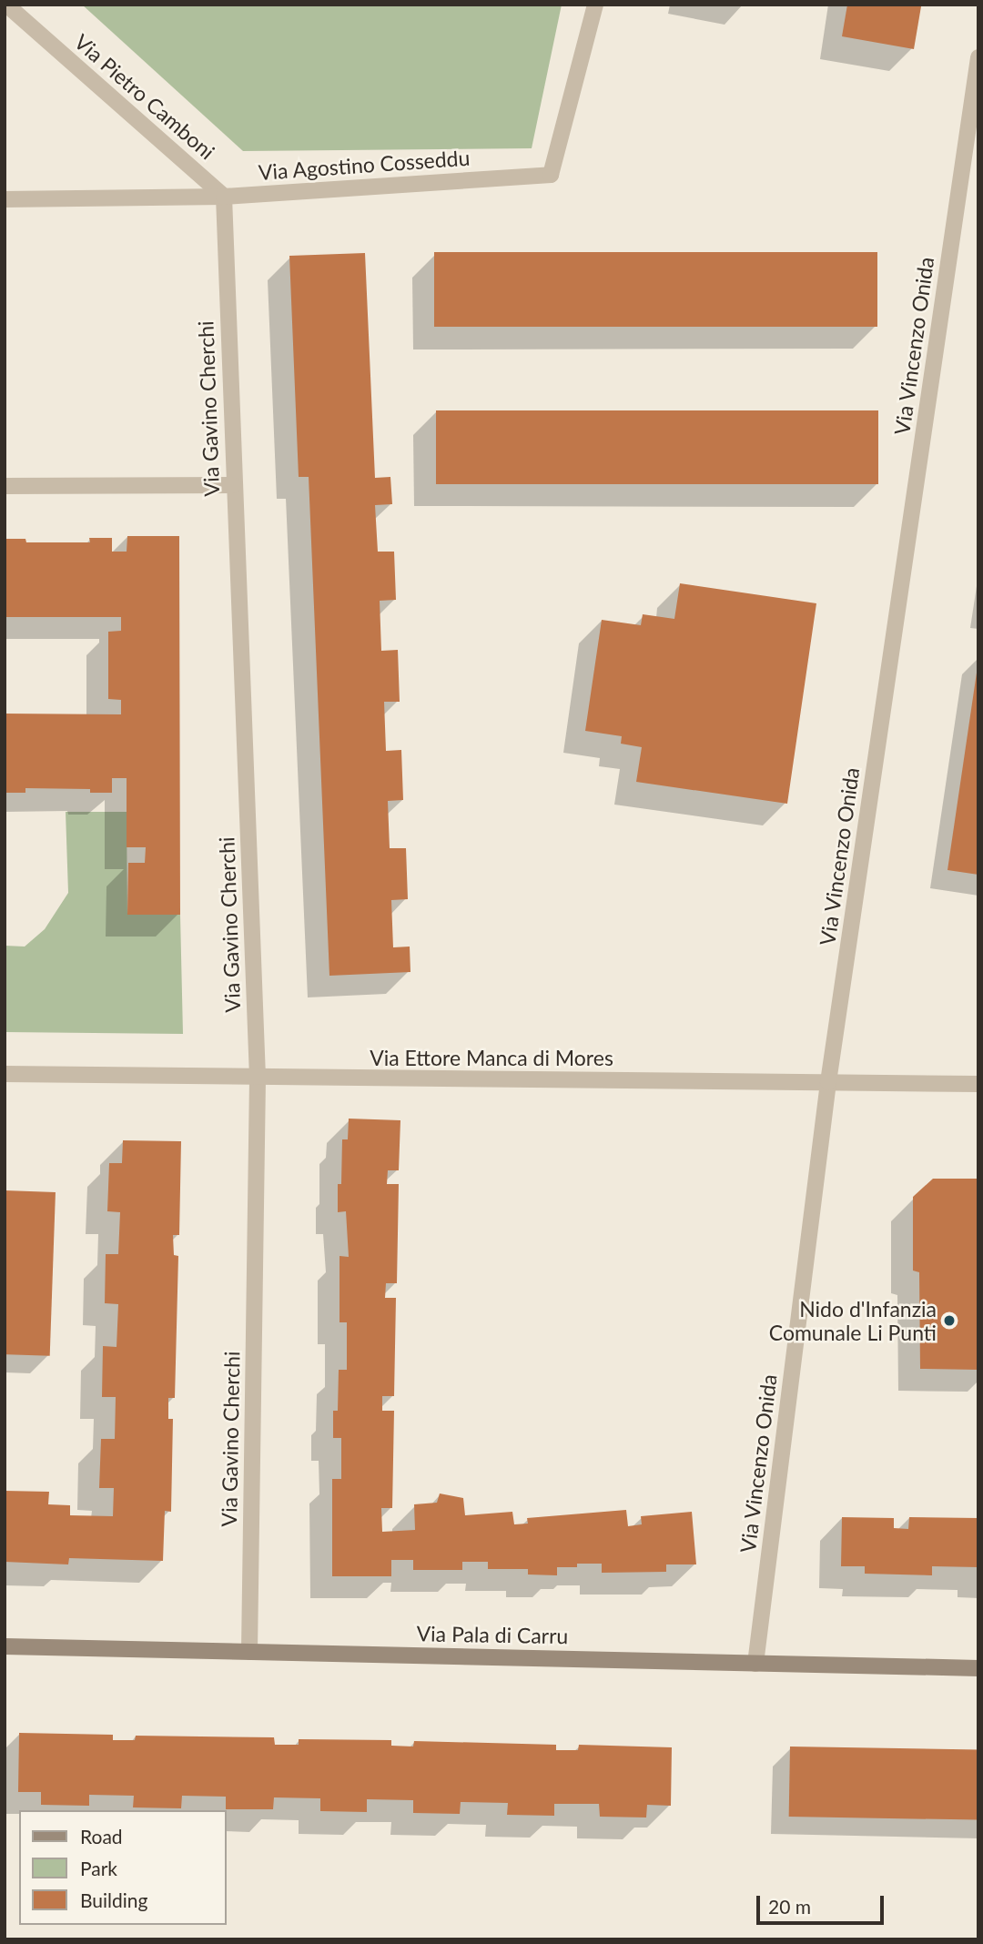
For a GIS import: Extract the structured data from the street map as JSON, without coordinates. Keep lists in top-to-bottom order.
{
  "streets": {
    "street": [
      "Via Pietro Camboni",
      "Via Agostino Cosseddu",
      "Via Vincenzo Onida",
      "Via Gavino Cherchi",
      "Via Ettore Manca di Mores",
      "Via Pala di Carru"
    ]
  },
  "crossings": [
    ["Via Pietro Camboni", "Via Agostino Cosseddu"],
    ["Via Pietro Camboni", "Via Gavino Cherchi"],
    ["Via Agostino Cosseddu", "Via Gavino Cherchi"],
    ["Via Vincenzo Onida", "Via Ettore Manca di Mores"],
    ["Via Vincenzo Onida", "Via Pala di Carru"],
    ["Via Gavino Cherchi", "Via Ettore Manca di Mores"],
    ["Via Gavino Cherchi", "Via Pala di Carru"]
  ],
  "places": ["Nido d'Infanzia Comunale Li Punti"],
  "legend": ["Road", "Park", "Building"],
  "scale_bar": "20 m"
}
